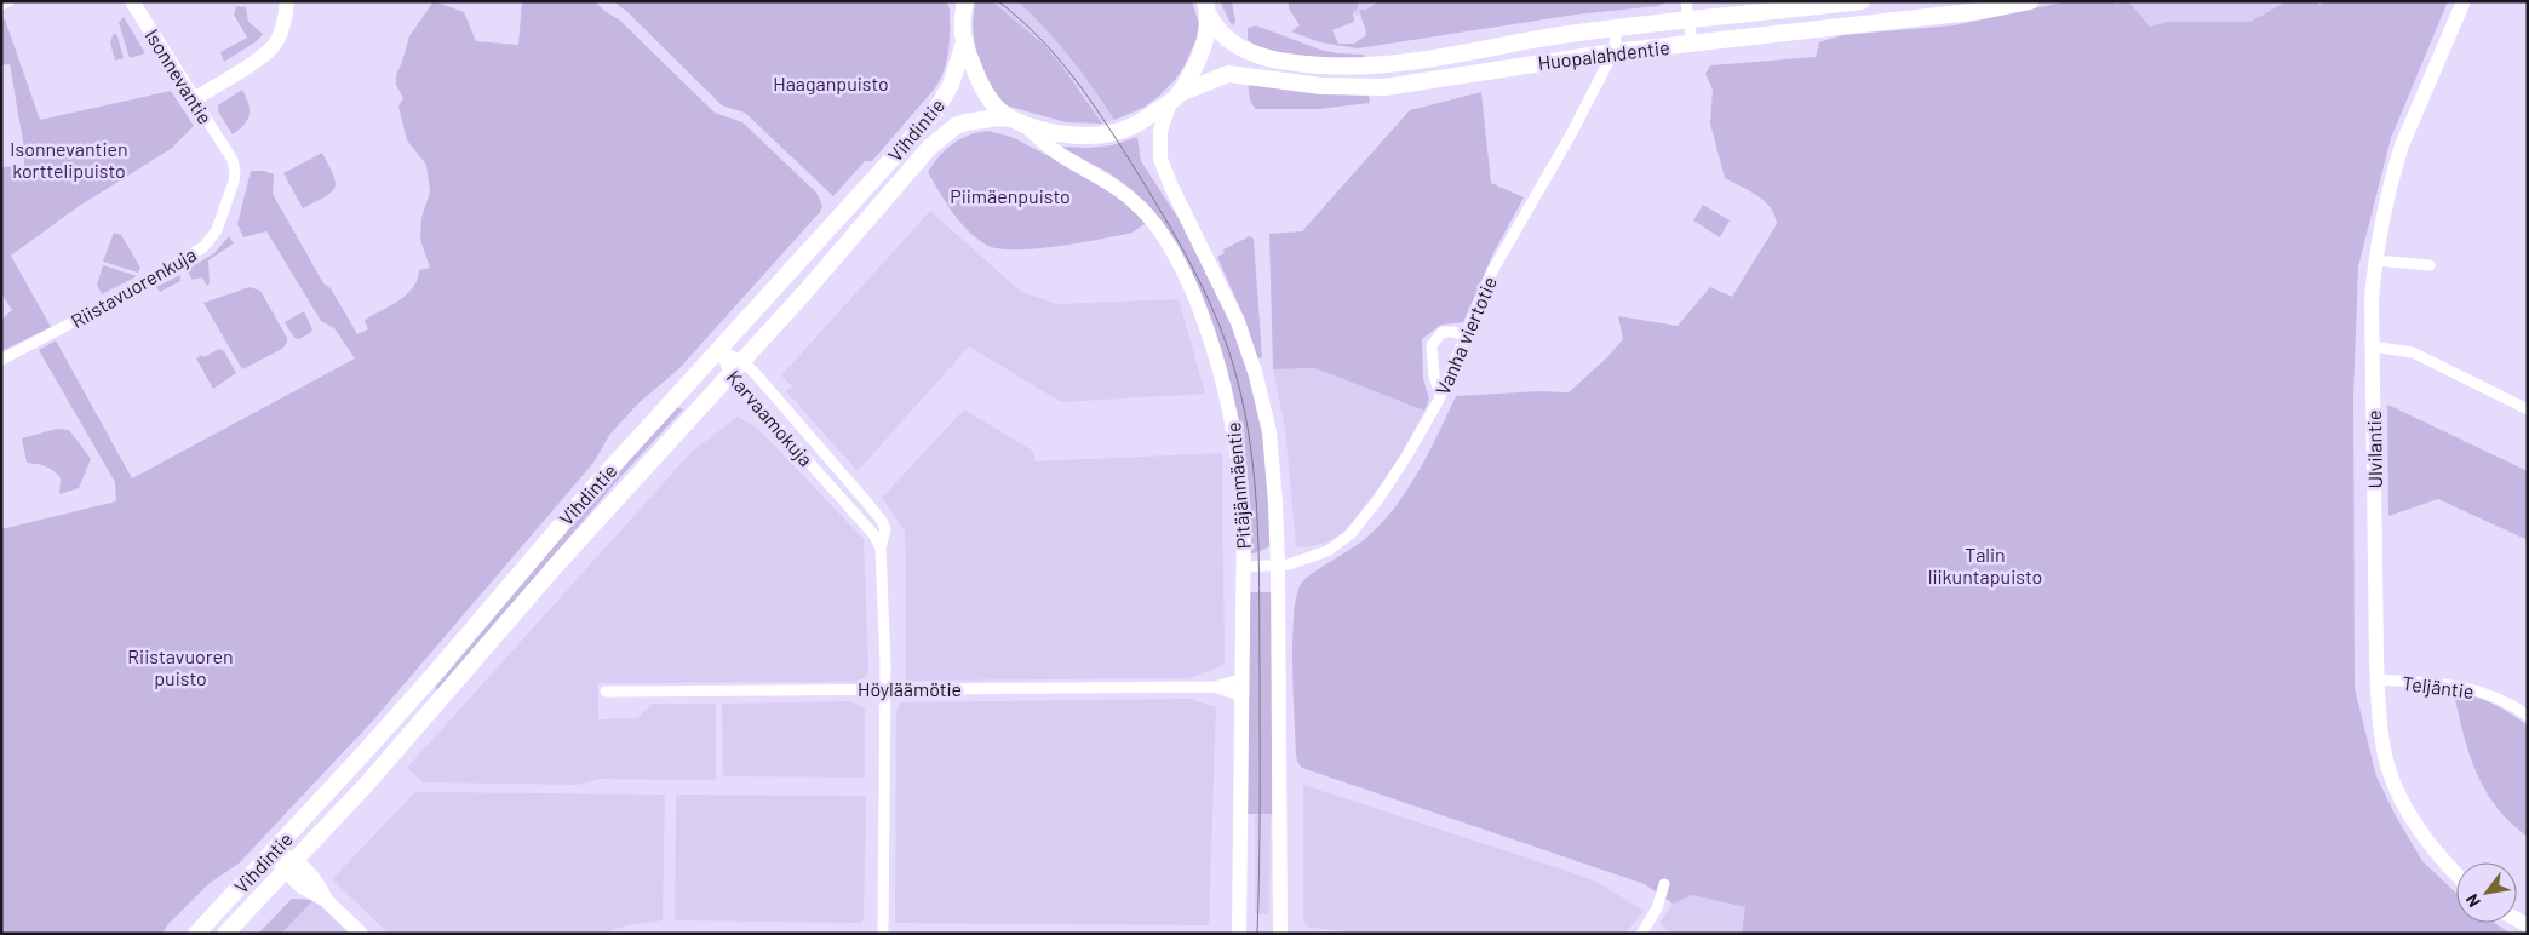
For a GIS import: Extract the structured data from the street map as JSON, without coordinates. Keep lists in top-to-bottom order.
{
  "streets": {
    "main road": [
      "Huopalahdentie",
      "Isonnevantie",
      "Vihdintie",
      "Ulvilantie",
      "Pitäjänmäentie"
    ],
    "street": [
      "Riistavuorenkuja",
      "Vanha viertotie",
      "Karvaamokuja",
      "Teljäntie",
      "Höyläämötie"
    ]
  },
  "crossings": [
    ["Huopalahdentie", "Vihdintie"],
    ["Huopalahdentie", "Vanha viertotie"],
    ["Huopalahdentie", "Pitäjänmäentie"],
    ["Isonnevantie", "Riistavuorenkuja"],
    ["Vihdintie", "Karvaamokuja"],
    ["Vihdintie", "Pitäjänmäentie"],
    ["Vanha viertotie", "Pitäjänmäentie"],
    ["Karvaamokuja", "Höyläämötie"],
    ["Ulvilantie", "Teljäntie"],
    ["Pitäjänmäentie", "Höyläämötie"]
  ],
  "parks": [
    "Haaganpuisto",
    "Isonnevantien korttelipuisto",
    "Piimäenpuisto",
    "Talin liikuntapuisto",
    "Riistavuoren puisto"
  ],
  "north": "bottom left"
}
